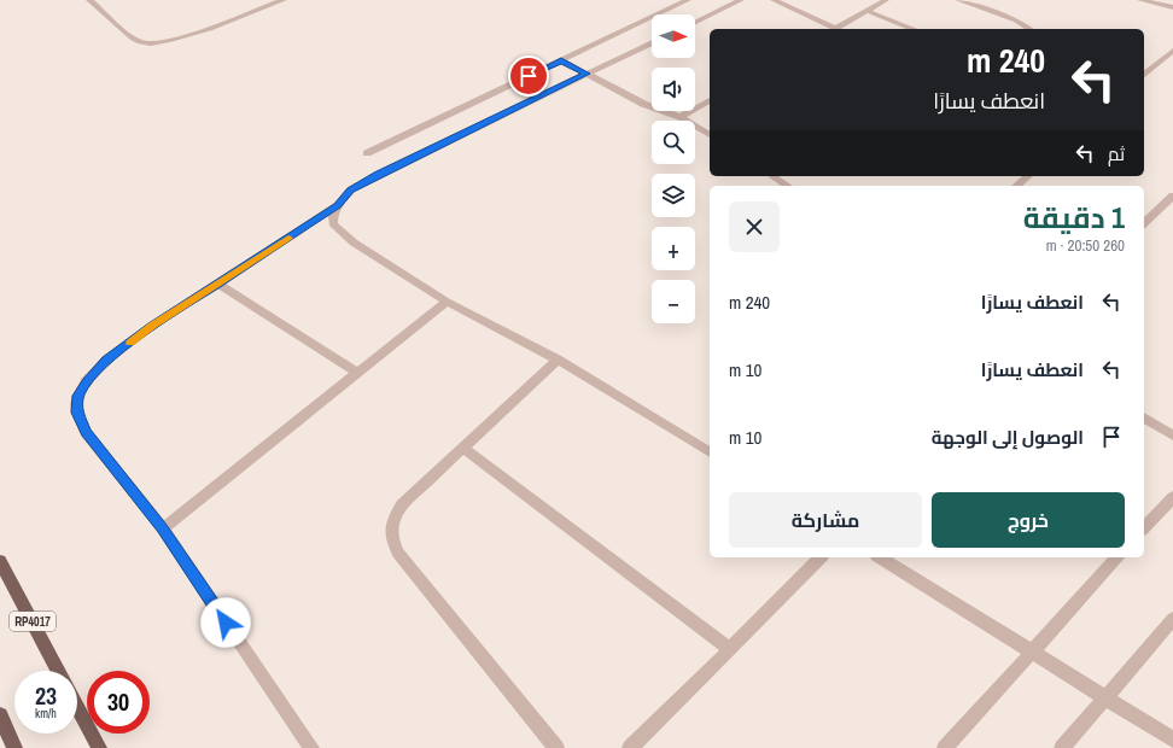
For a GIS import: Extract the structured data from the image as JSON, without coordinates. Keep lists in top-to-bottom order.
{
  "streets": {
    "main road": ["RP4017"]
  },
  "north": "right",
  "page": {
    "map_buttons": ["+", "−"],
    "turn": ["240 m", "انعطف يسارًا"],
    "then": "ثم",
    "heading": ["1 دقيقة", "260 m · 20:50"],
    "list": [
      {
        "name": "انعطف يسارًا",
        "value": "240 m"
      },
      {
        "name": "انعطف يسارًا",
        "value": "10 m"
      },
      {
        "name": "الوصول إلى الوجهة",
        "value": "10 m"
      }
    ],
    "buttons": ["خروج", "مشاركة"],
    "speed": "23 km/h",
    "limit": "30"
  }
}
